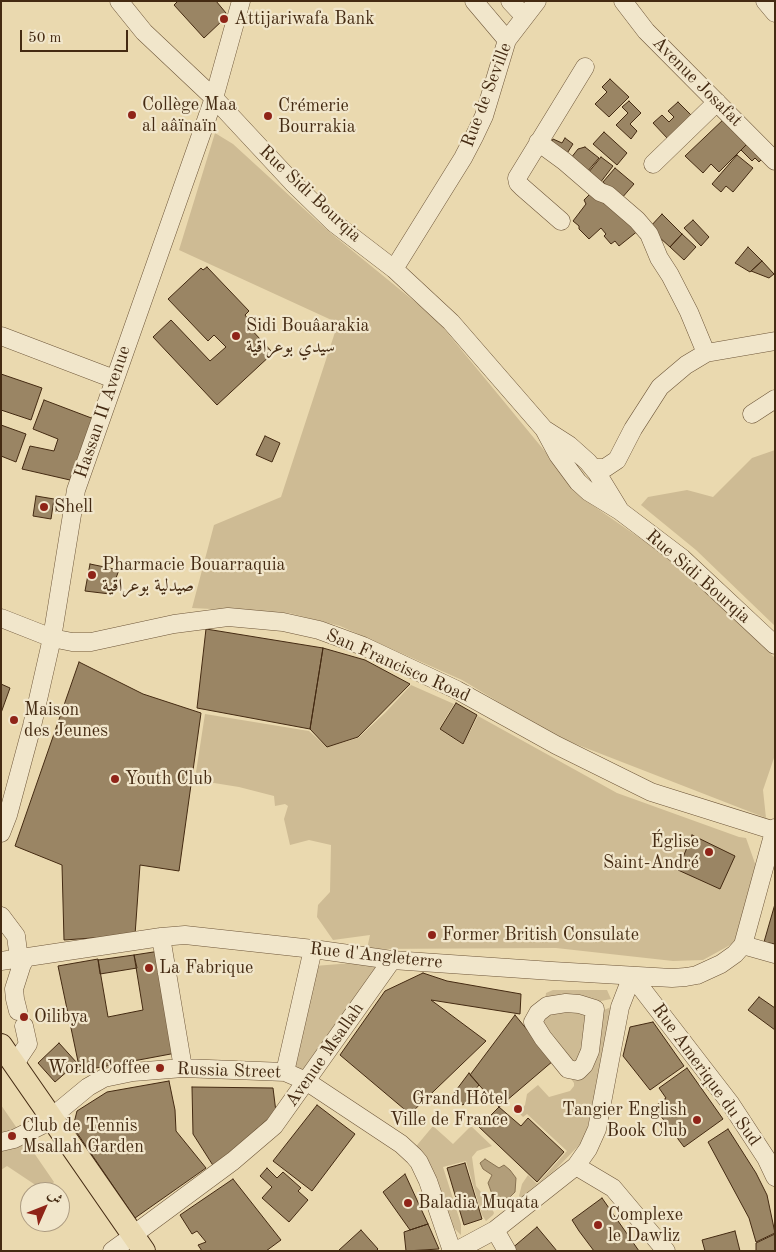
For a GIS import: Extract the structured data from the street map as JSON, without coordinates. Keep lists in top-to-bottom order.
{
  "streets": {
    "street": [
      "Avenue Josafat",
      "Rue de Seville",
      "Rue Sidi Bourqia",
      "Hassan II Avenue",
      "San Francisco Road",
      "Rue d'Angleterre",
      "Avenue Msallah",
      "Russia Street",
      "Rue Amerique du Sud"
    ]
  },
  "crossings": [
    ["Rue de Seville", "Rue Sidi Bourqia"],
    ["Rue Sidi Bourqia", "Hassan II Avenue"],
    ["Hassan II Avenue", "San Francisco Road"],
    ["Rue d'Angleterre", "Avenue Msallah"],
    ["Rue d'Angleterre", "Rue Amerique du Sud"],
    ["Avenue Msallah", "Russia Street"]
  ],
  "places": [
    "Attijariwafa Bank",
    "Collège Maa al aâïnaïn",
    "Crémerie Bourrakia",
    "Sidi Bouâarakia سيدي بوعراقية",
    "Shell",
    "Pharmacie Bouarraquia صيدلية بوعراقية",
    "Maison des Jeunes",
    "Youth Club",
    "Église Saint-André",
    "Former British Consulate",
    "La Fabrique",
    "Oilibya",
    "World Coffee",
    "Grand Hôtel Ville de France",
    "Tangier English Book Club",
    "Club de Tennis Msallah Garden",
    "Baladia Muqata",
    "Complexe le Dawliz"
  ],
  "scale_bar": "50 m",
  "north": "top right"
}
